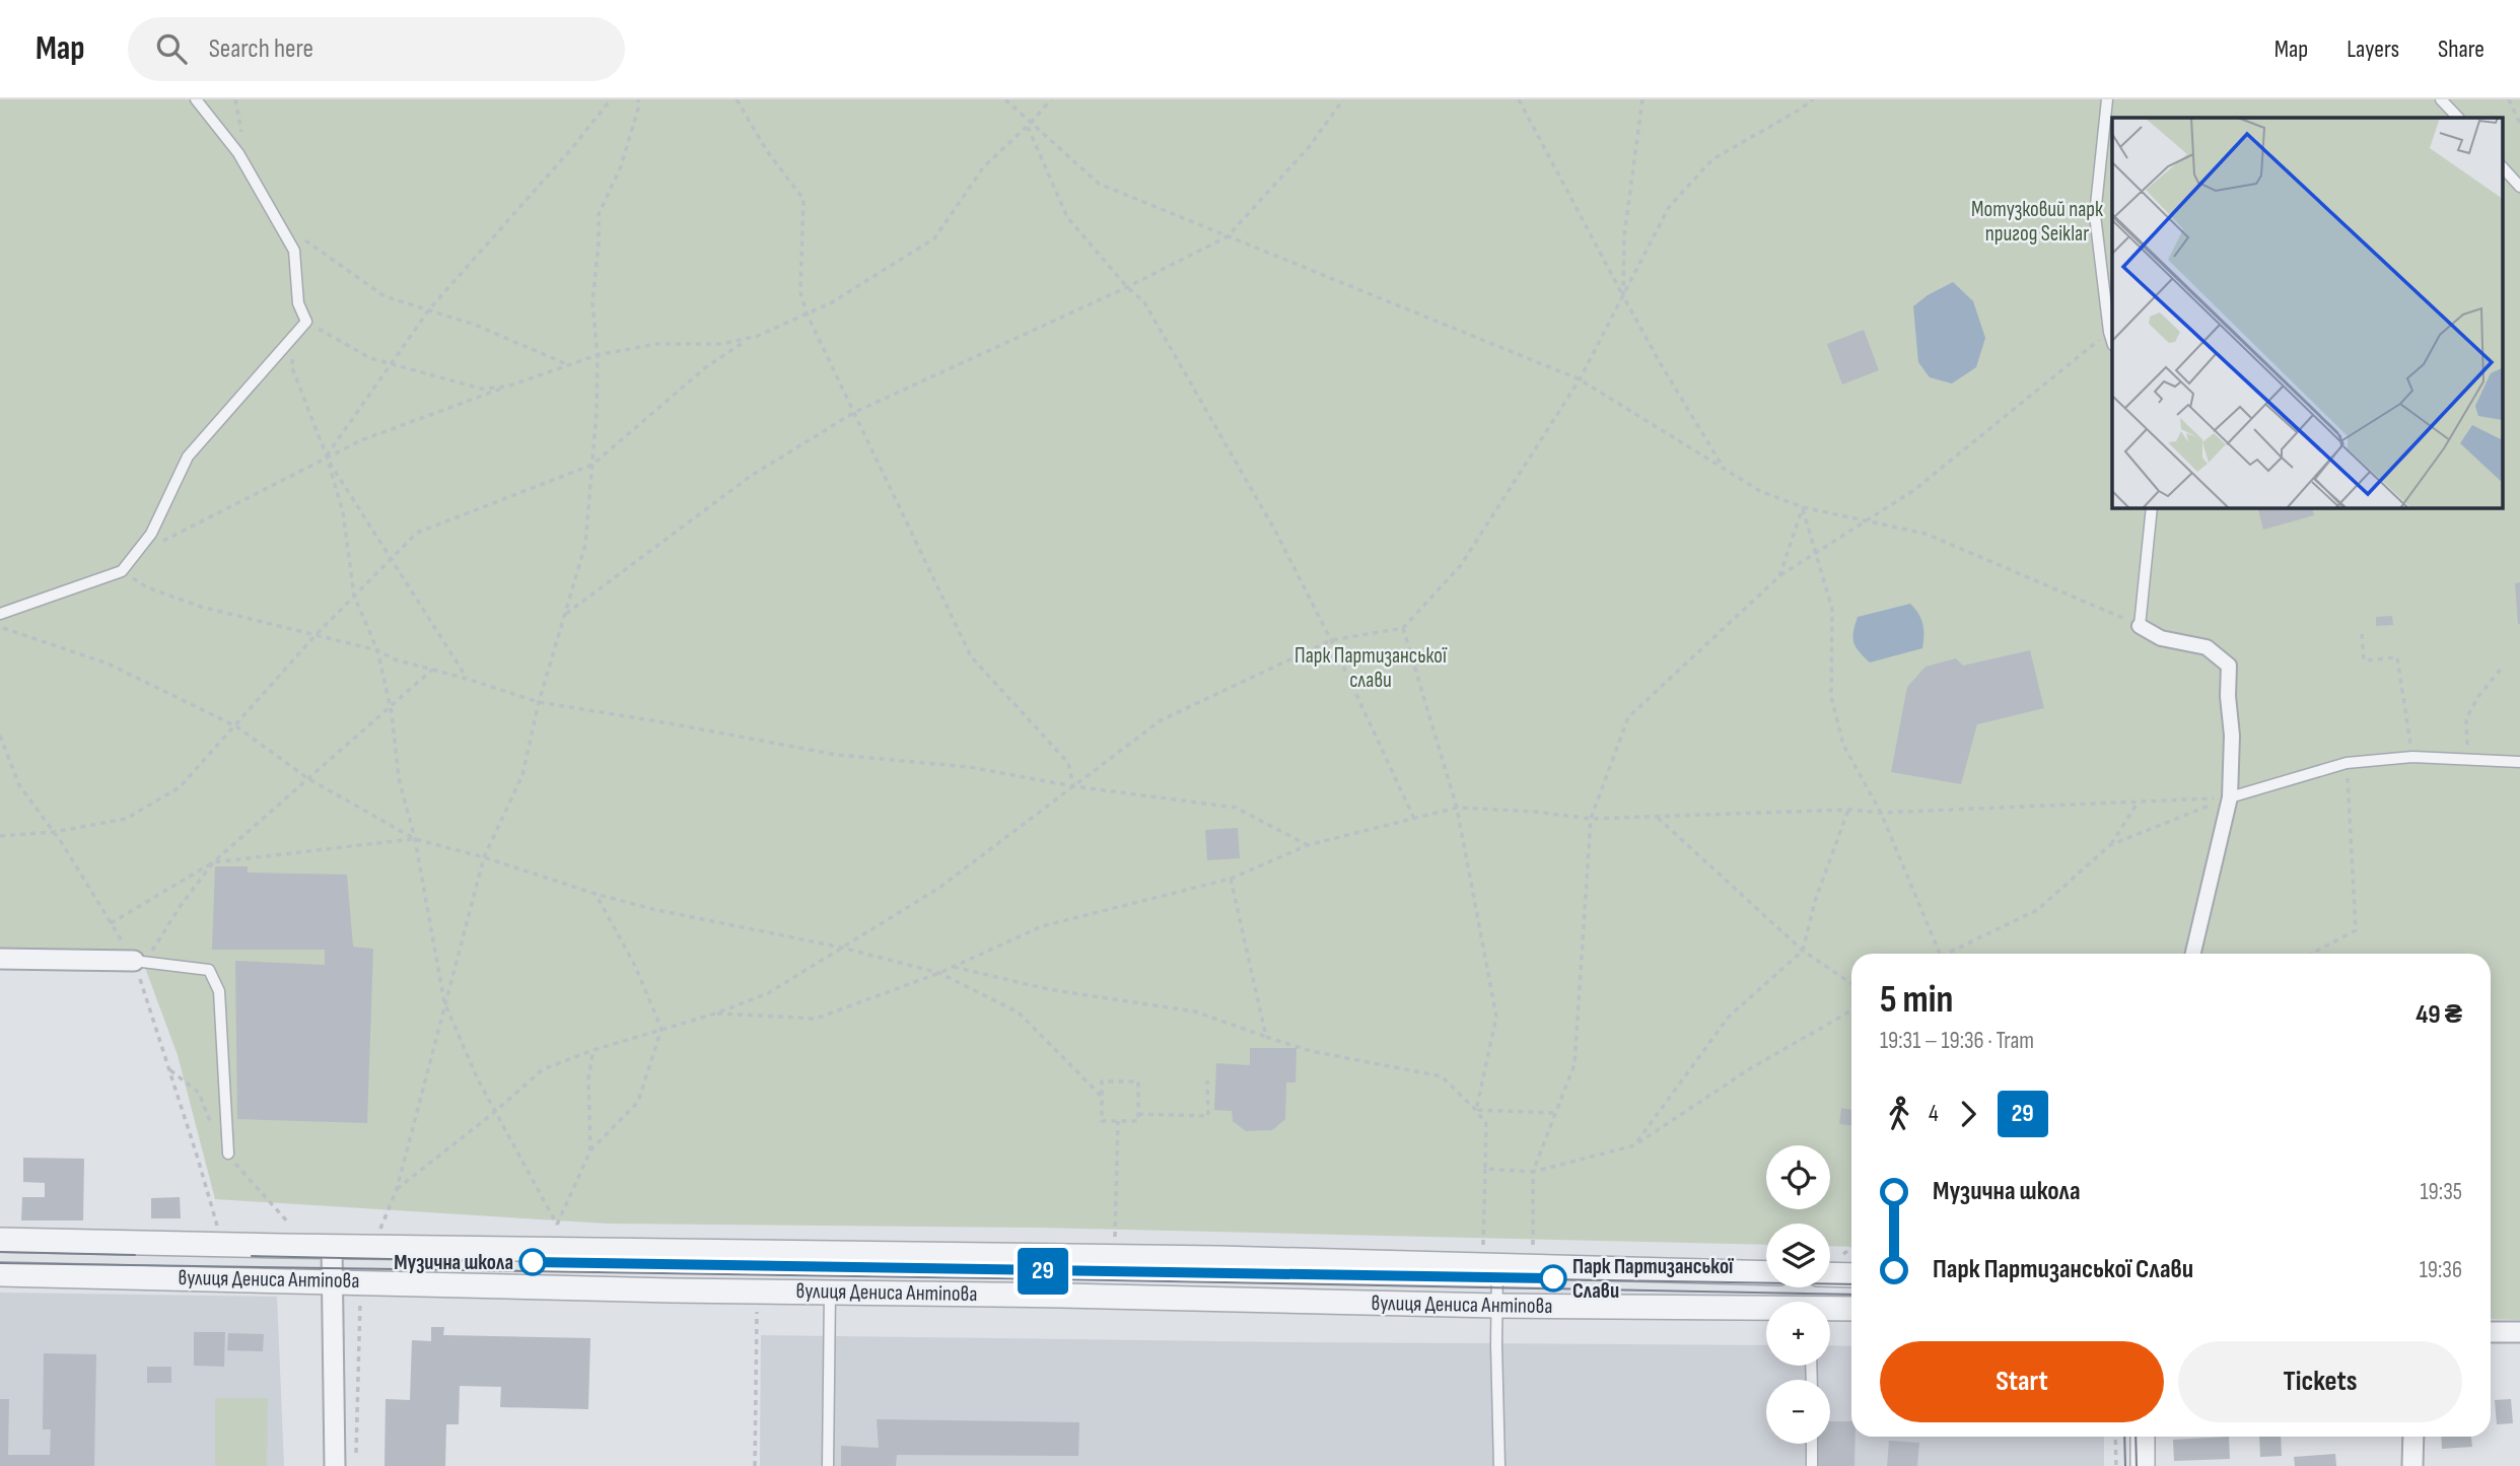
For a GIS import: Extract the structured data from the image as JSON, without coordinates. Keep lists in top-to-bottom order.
{
  "streets": {
    "street": ["вулиця Дениса Антіпова"]
  },
  "parks": ["Мотузковий парк пригод Seiklar", "Парк Партизанської слави"],
  "places": ["Музична школа", "Парк Партизанської Слави"],
  "lines": ["tram line 29"],
  "page": {
    "header": "Map",
    "search": "Search here",
    "nav": ["Map", "Layers", "Share"],
    "on_map": "29",
    "heading": ["5 min", "19:31 – 19:36 · Tram", "49 ₴"],
    "legs": ["4", "29"],
    "map_buttons": ["+", "−"],
    "list": [
      {
        "name": "Музична школа",
        "value": "19:35"
      },
      {
        "name": "Парк Партизанської Слави",
        "value": "19:36"
      }
    ],
    "buttons": ["Start", "Tickets"]
  }
}
